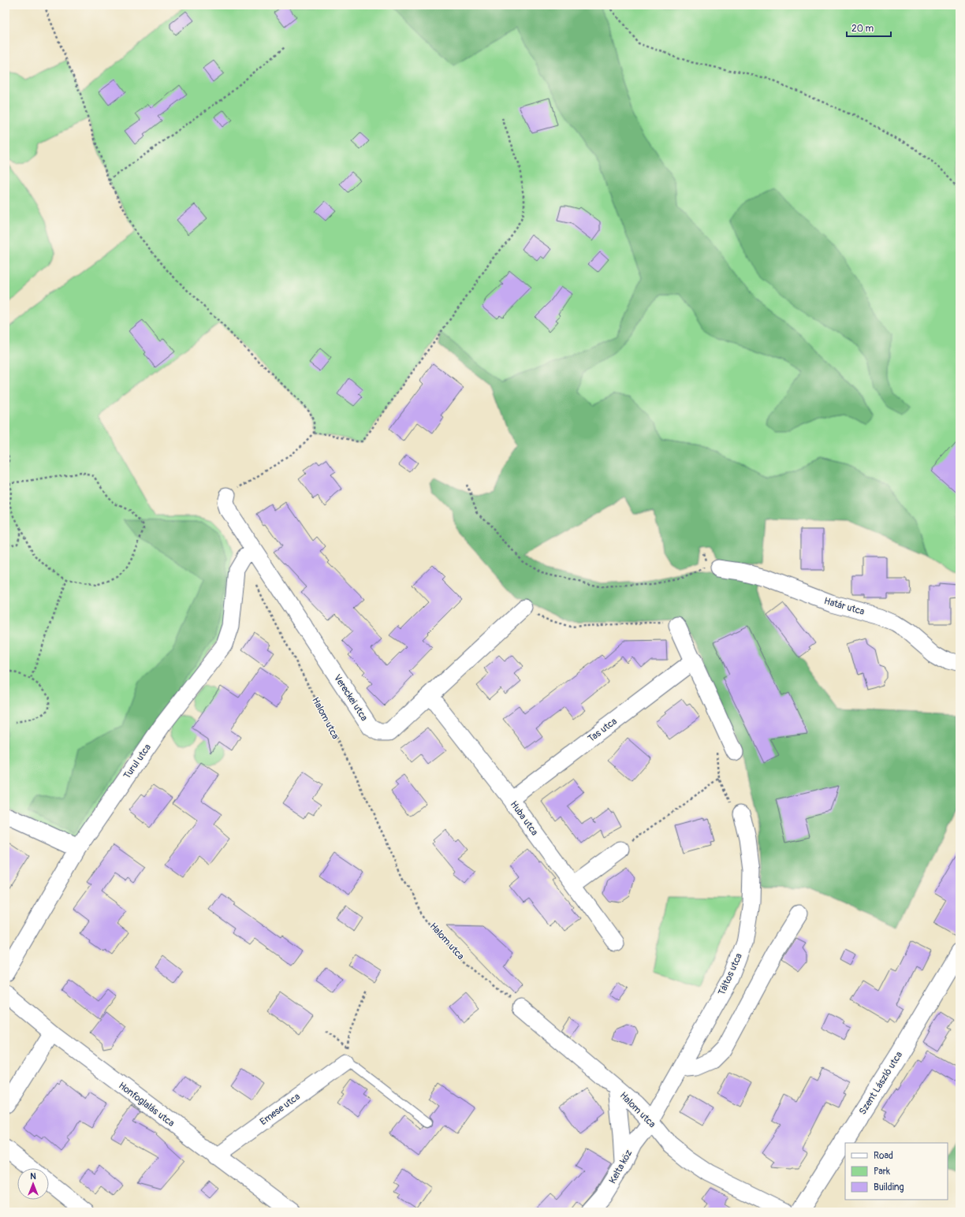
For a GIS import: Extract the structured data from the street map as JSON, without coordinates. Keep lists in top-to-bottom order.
{
  "streets": {
    "street": [
      "Határ utca",
      "Vereckei utca",
      "Halom utca",
      "Tas utca",
      "Turul utca",
      "Huba utca",
      "Táltos utca",
      "Szent László utca",
      "Honfoglalás utca",
      "Emese utca",
      "Kelta köz"
    ]
  },
  "crossings": [
    ["Vereckei utca", "Turul utca"],
    ["Vereckei utca", "Huba utca"],
    ["Halom utca", "Táltos utca"],
    ["Halom utca", "Kelta köz"],
    ["Tas utca", "Huba utca"],
    ["Táltos utca", "Kelta köz"],
    ["Honfoglalás utca", "Emese utca"]
  ],
  "legend": ["Road", "Park", "Building"],
  "scale_bar": "20 m",
  "north": "top"
}
